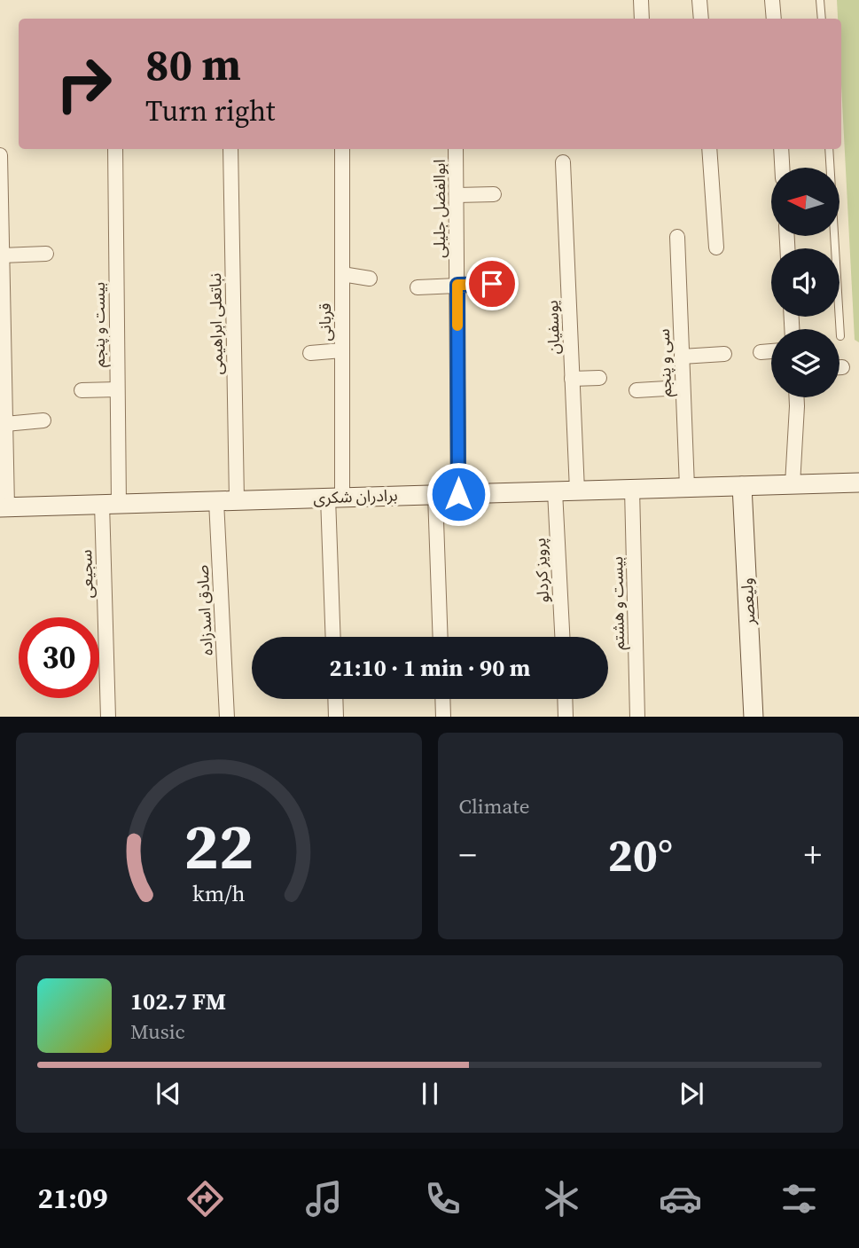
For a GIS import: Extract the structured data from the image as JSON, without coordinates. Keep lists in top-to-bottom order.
{
  "streets": {
    "street": [
      "ابوالفضل جلیلی",
      "قربانی",
      "نباتعلی ابراهیمی",
      "بیست و پنجم",
      "یوسفیان",
      "سی و پنجم",
      "برادران شکری",
      "پرویز کردلو",
      "سجیعی",
      "ولیعصر",
      "بیست و هشتم",
      "صادق اسدزاده"
    ]
  },
  "crossings": [
    ["ابوالفضل جلیلی", "برادران شکری"],
    ["قربانی", "برادران شکری"],
    ["نباتعلی ابراهیمی", "برادران شکری"],
    ["بیست و پنجم", "برادران شکری"],
    ["بیست و پنجم", "سجیعی"],
    ["یوسفیان", "برادران شکری"],
    ["سی و پنجم", "برادران شکری"],
    ["برادران شکری", "پرویز کردلو"],
    ["برادران شکری", "سجیعی"],
    ["برادران شکری", "ولیعصر"],
    ["برادران شکری", "بیست و هشتم"],
    ["برادران شکری", "صادق اسدزاده"]
  ],
  "north": "left",
  "page": {
    "turn": ["80 m", "Turn right"],
    "limit": "30",
    "trip": "21:10 · 1 min · 90 m",
    "tile": "Climate",
    "heat": ["−", "20°", "+"],
    "song": ["102.7 FM", "Music"],
    "tabs": "21:09",
    "gauge": ["22", "km/h"]
  }
}
